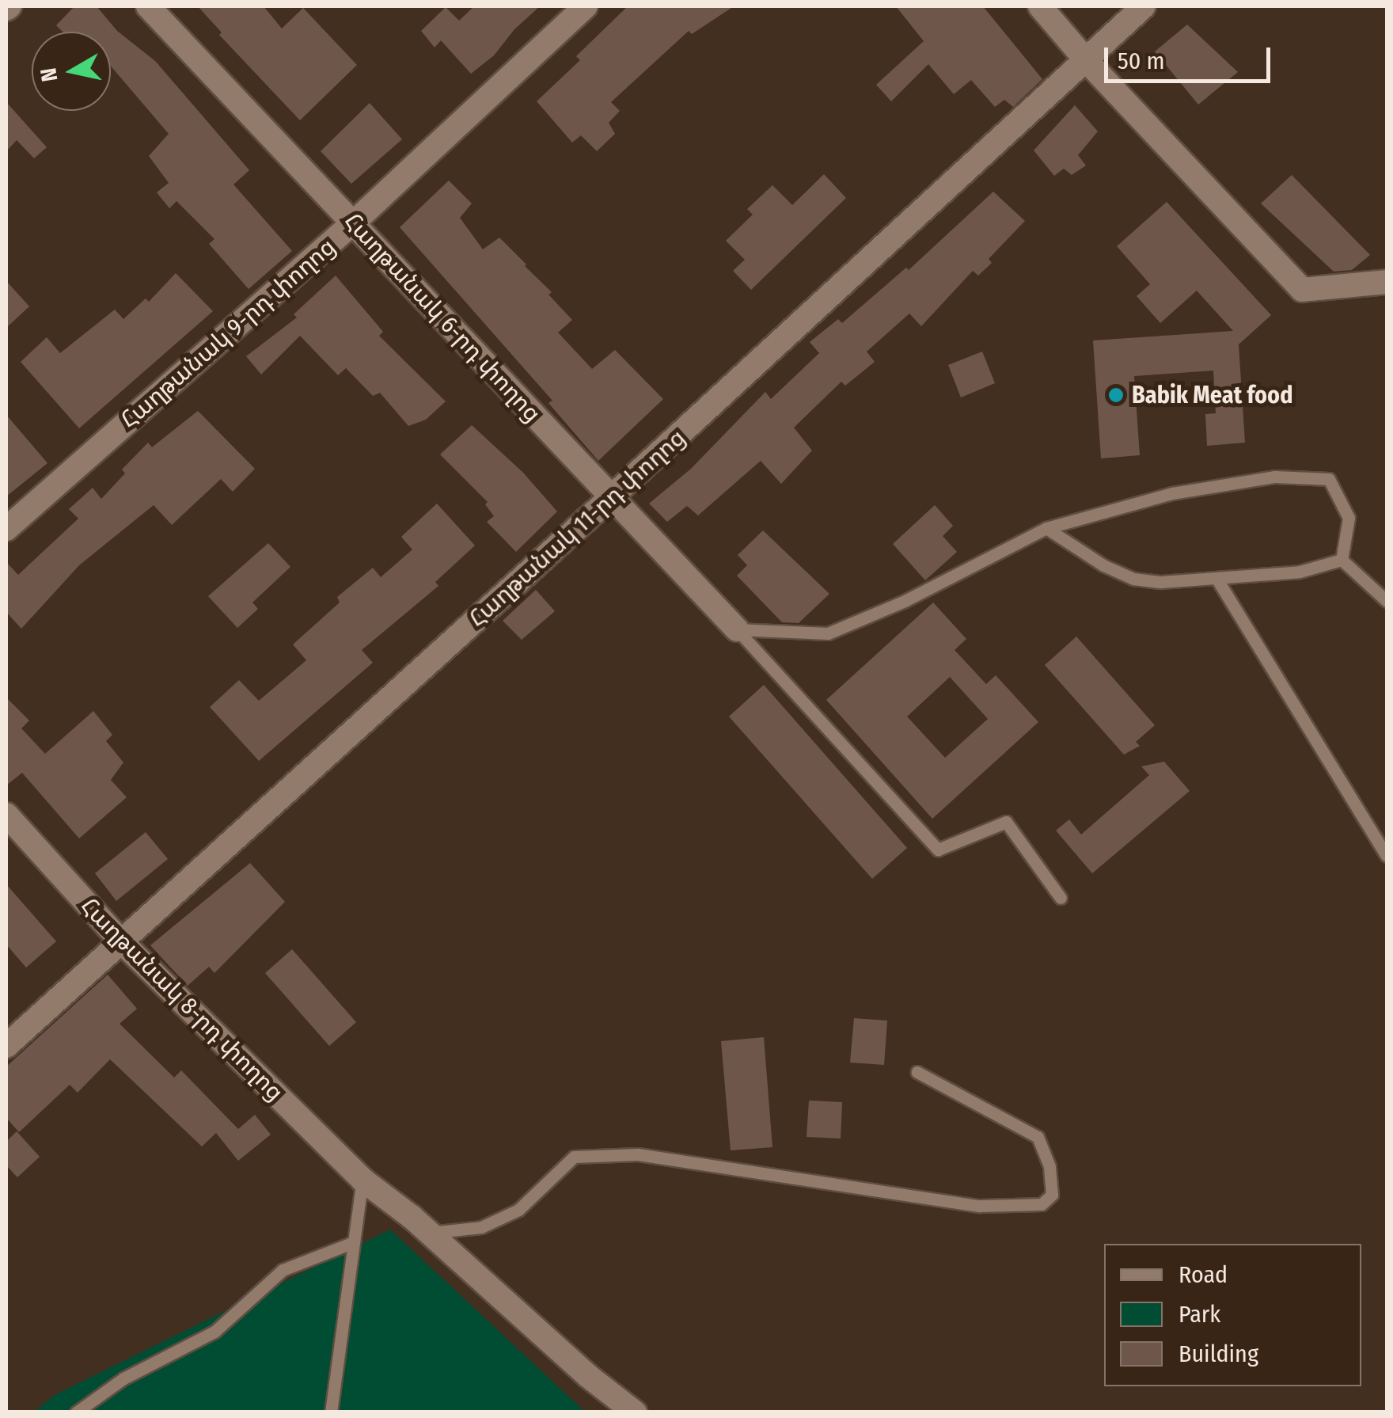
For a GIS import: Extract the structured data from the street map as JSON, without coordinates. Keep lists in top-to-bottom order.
{
  "streets": {
    "street": [
      "Հաղթանակ 6-րդ փողոց",
      "Հաղթանակ 9-րդ փողոց",
      "Հաղթանակ 11-րդ փողոց",
      "Հաղթանակ 8-րդ փողոց"
    ]
  },
  "crossings": [
    ["Հաղթանակ 6-րդ փողոց", "Հաղթանակ 9-րդ փողոց"],
    ["Հաղթանակ 6-րդ փողոց", "Հաղթանակ 11-րդ փողոց"],
    ["Հաղթանակ 11-րդ փողոց", "Հաղթանակ 8-րդ փողոց"]
  ],
  "places": ["Babik Meat food"],
  "legend": ["Road", "Park", "Building"],
  "scale_bar": "50 m",
  "north": "left"
}
